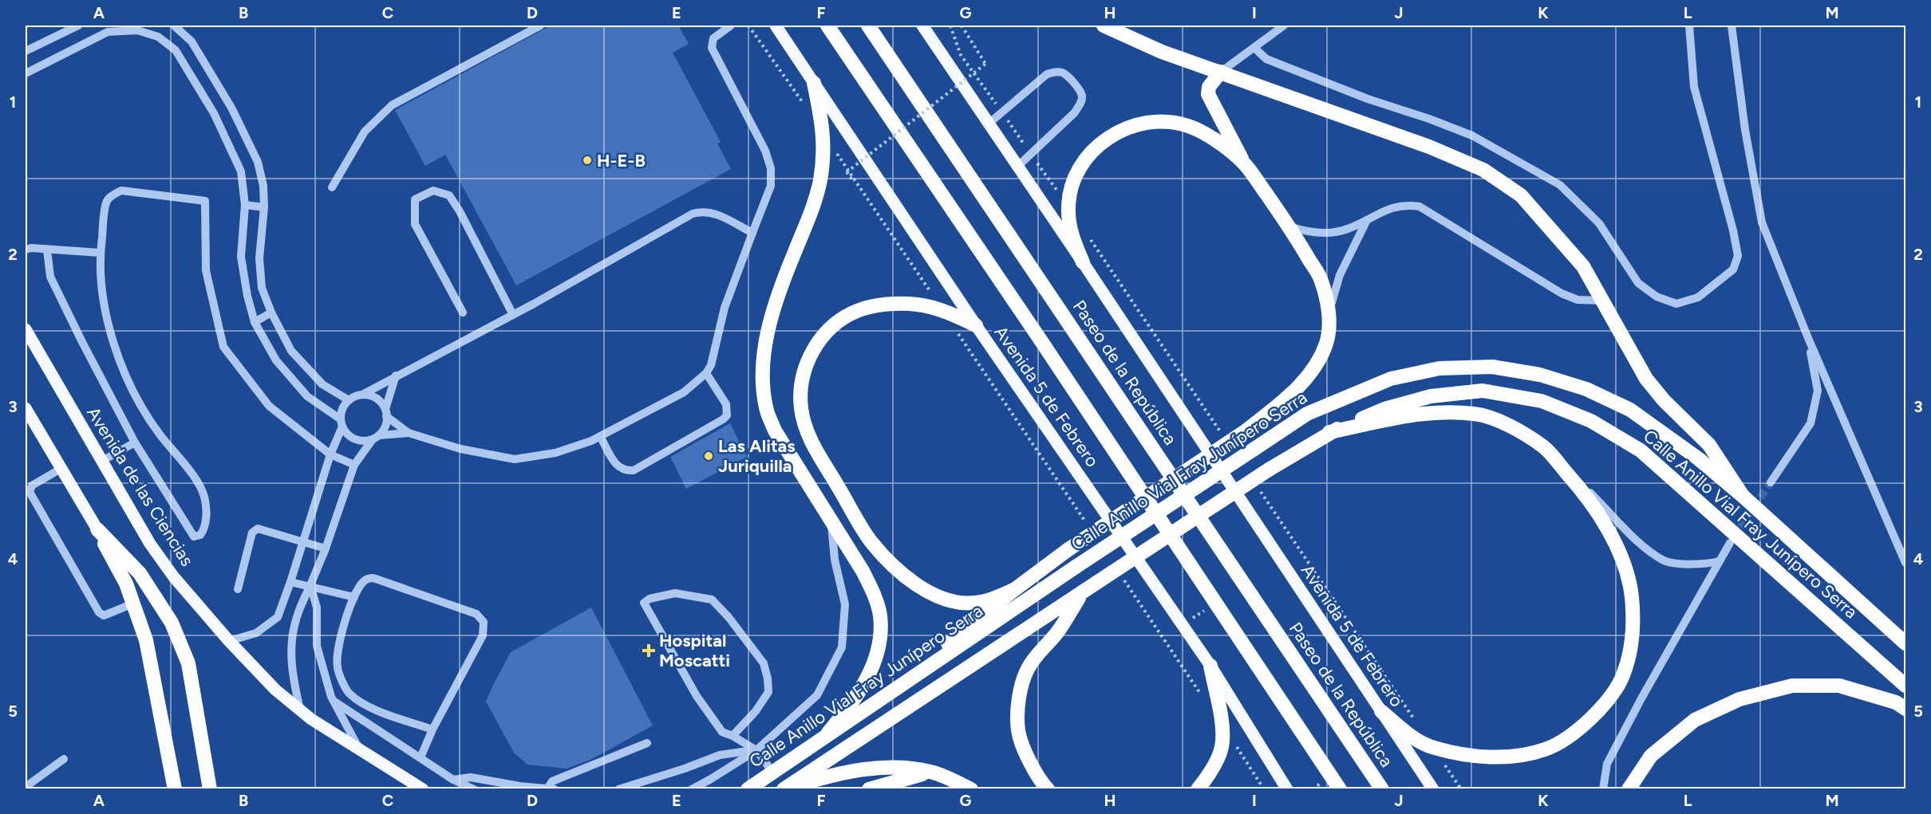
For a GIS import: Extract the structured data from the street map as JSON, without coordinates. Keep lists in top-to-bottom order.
{
  "streets": {
    "highway": ["Paseo de la República", "Calle Anillo Vial Fray Junípero Serra"],
    "main road": ["Avenida 5 de Febrero", "Avenida de las Ciencias"]
  },
  "places": {
    "other": ["H-E-B", "Las Alitas Juriquilla"],
    "health": ["Hospital Moscatti"]
  },
  "grid": {
    "columns": [
      "A",
      "B",
      "C",
      "D",
      "E",
      "F",
      "G",
      "H",
      "I",
      "J",
      "K",
      "L",
      "M"
    ],
    "rows": [
      "1",
      "2",
      "3",
      "4",
      "5"
    ]
  }
}
